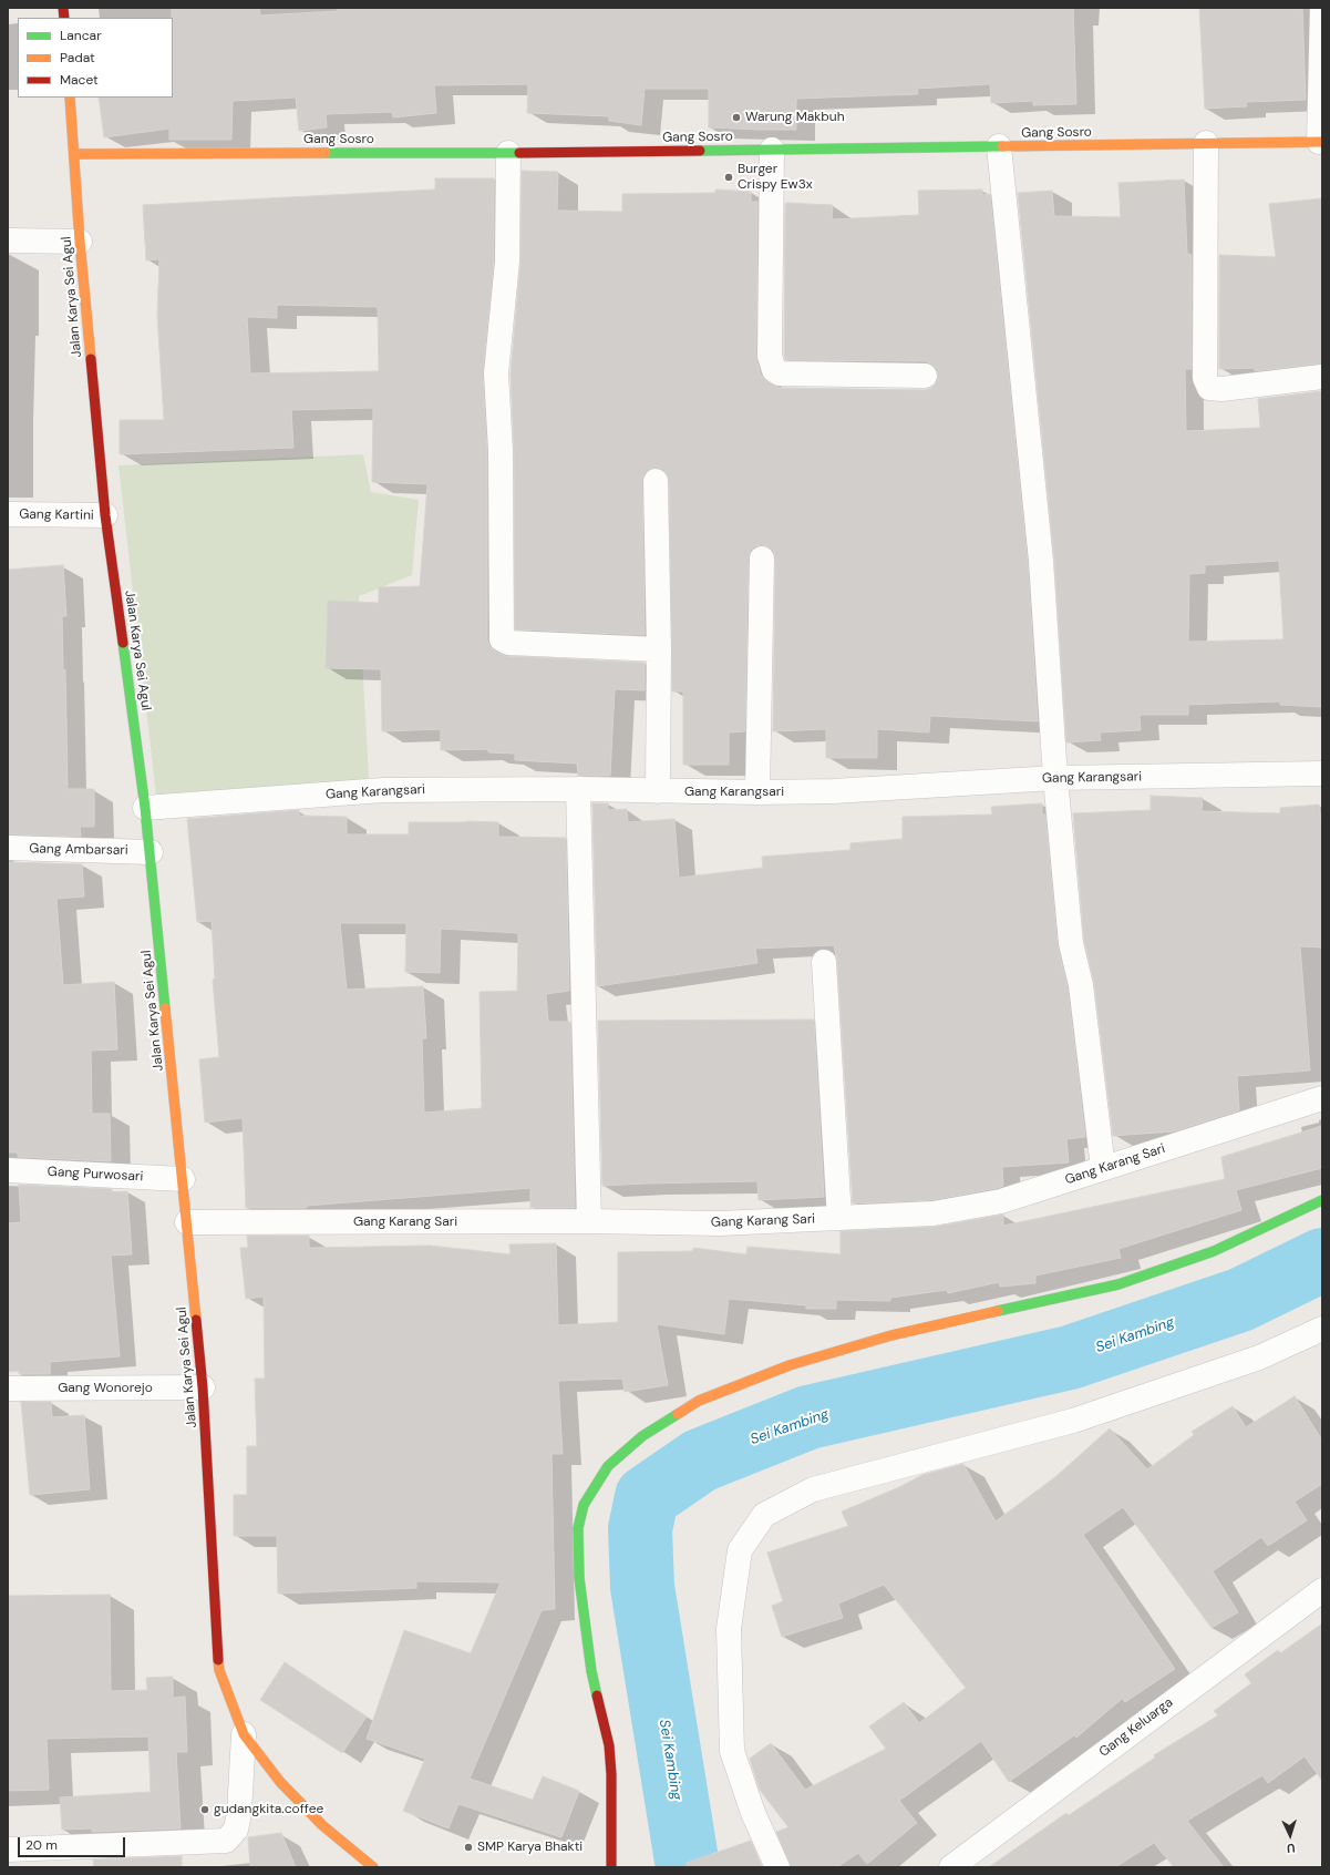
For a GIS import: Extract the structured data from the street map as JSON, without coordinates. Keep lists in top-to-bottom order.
{
  "streets": {
    "street": [
      "Gang Sosro",
      "Jalan Karya Sei Agul",
      "Gang Kartini",
      "Gang Karangsari",
      "Gang Ambarsari",
      "Gang Karang Sari",
      "Gang Purwosari",
      "Gang Wonorejo",
      "Gang Keluarga"
    ]
  },
  "crossings": [
    ["Gang Sosro", "Jalan Karya Sei Agul"],
    ["Jalan Karya Sei Agul", "Gang Kartini"],
    ["Jalan Karya Sei Agul", "Gang Karangsari"],
    ["Jalan Karya Sei Agul", "Gang Ambarsari"],
    ["Jalan Karya Sei Agul", "Gang Karang Sari"],
    ["Jalan Karya Sei Agul", "Gang Purwosari"],
    ["Jalan Karya Sei Agul", "Gang Wonorejo"]
  ],
  "water": ["Sei Kambing"],
  "places": [
    "Warung Makbuh",
    "Burger Crispy Ew3x",
    "gudangkita.coffee",
    "SMP Karya Bhakti"
  ],
  "legend": ["Lancar", "Padat", "Macet"],
  "scale_bar": "20 m",
  "north": "bottom"
}
